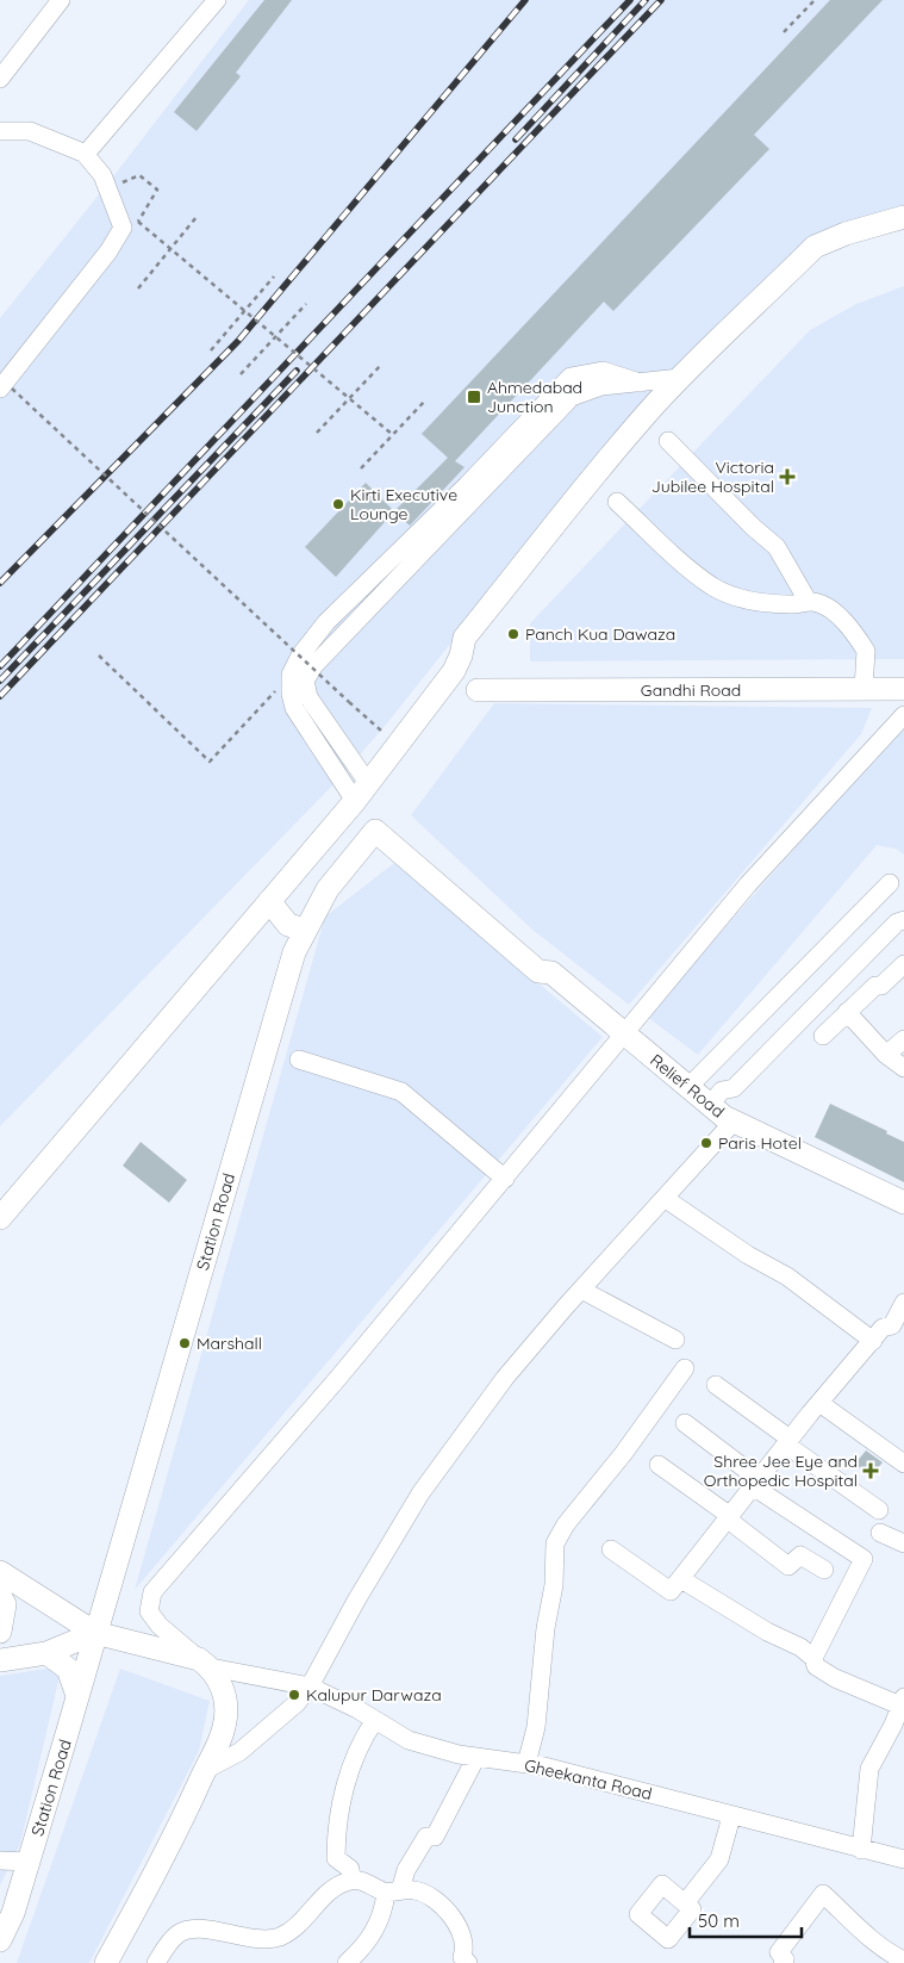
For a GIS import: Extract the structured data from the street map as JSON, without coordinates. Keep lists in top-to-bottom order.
{
  "streets": {
    "main road": [
      "Gandhi Road",
      "Relief Road",
      "Station Road",
      "Gheekanta Road"
    ]
  },
  "crossings": [
    ["Relief Road", "Station Road"],
    ["Station Road", "Gheekanta Road"]
  ],
  "places": {
    "transit": ["Ahmedabad Junction"],
    "health": ["Victoria Jubilee Hospital", "Shree Jee Eye and Orthopedic Hospital"],
    "other": [
      "Kirti Executive Lounge",
      "Panch Kua Dawaza",
      "Paris Hotel",
      "Marshall",
      "Kalupur Darwaza"
    ]
  },
  "scale_bar": "50 m"
}
